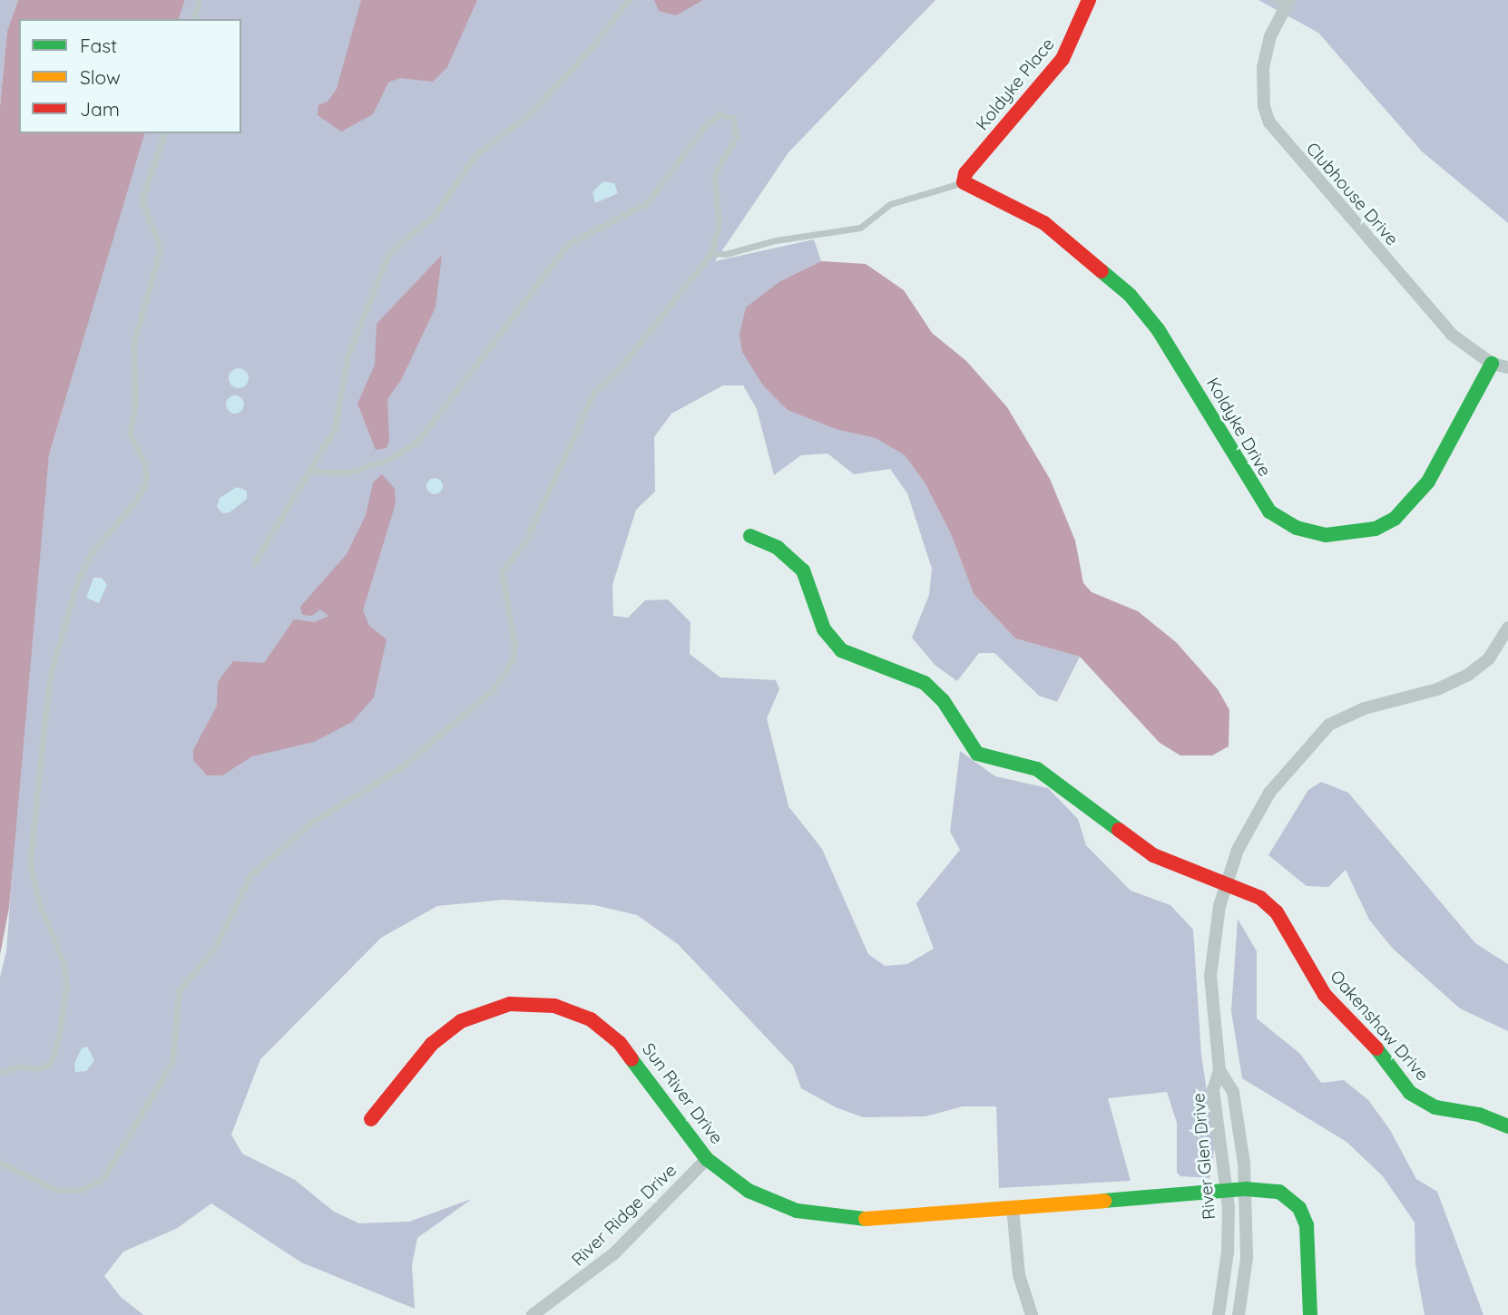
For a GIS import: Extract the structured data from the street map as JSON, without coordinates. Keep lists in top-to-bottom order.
{
  "streets": {
    "street": [
      "Koldyke Place",
      "Clubhouse Drive",
      "Koldyke Drive",
      "Oakenshaw Drive",
      "Sun River Drive",
      "River Glen Drive",
      "River Ridge Drive"
    ]
  },
  "crossings": [
    ["Koldyke Place", "Koldyke Drive"],
    ["Clubhouse Drive", "Koldyke Drive"],
    ["Oakenshaw Drive", "River Glen Drive"],
    ["Sun River Drive", "River Glen Drive"],
    ["Sun River Drive", "River Ridge Drive"]
  ],
  "legend": ["Fast", "Slow", "Jam"]
}
